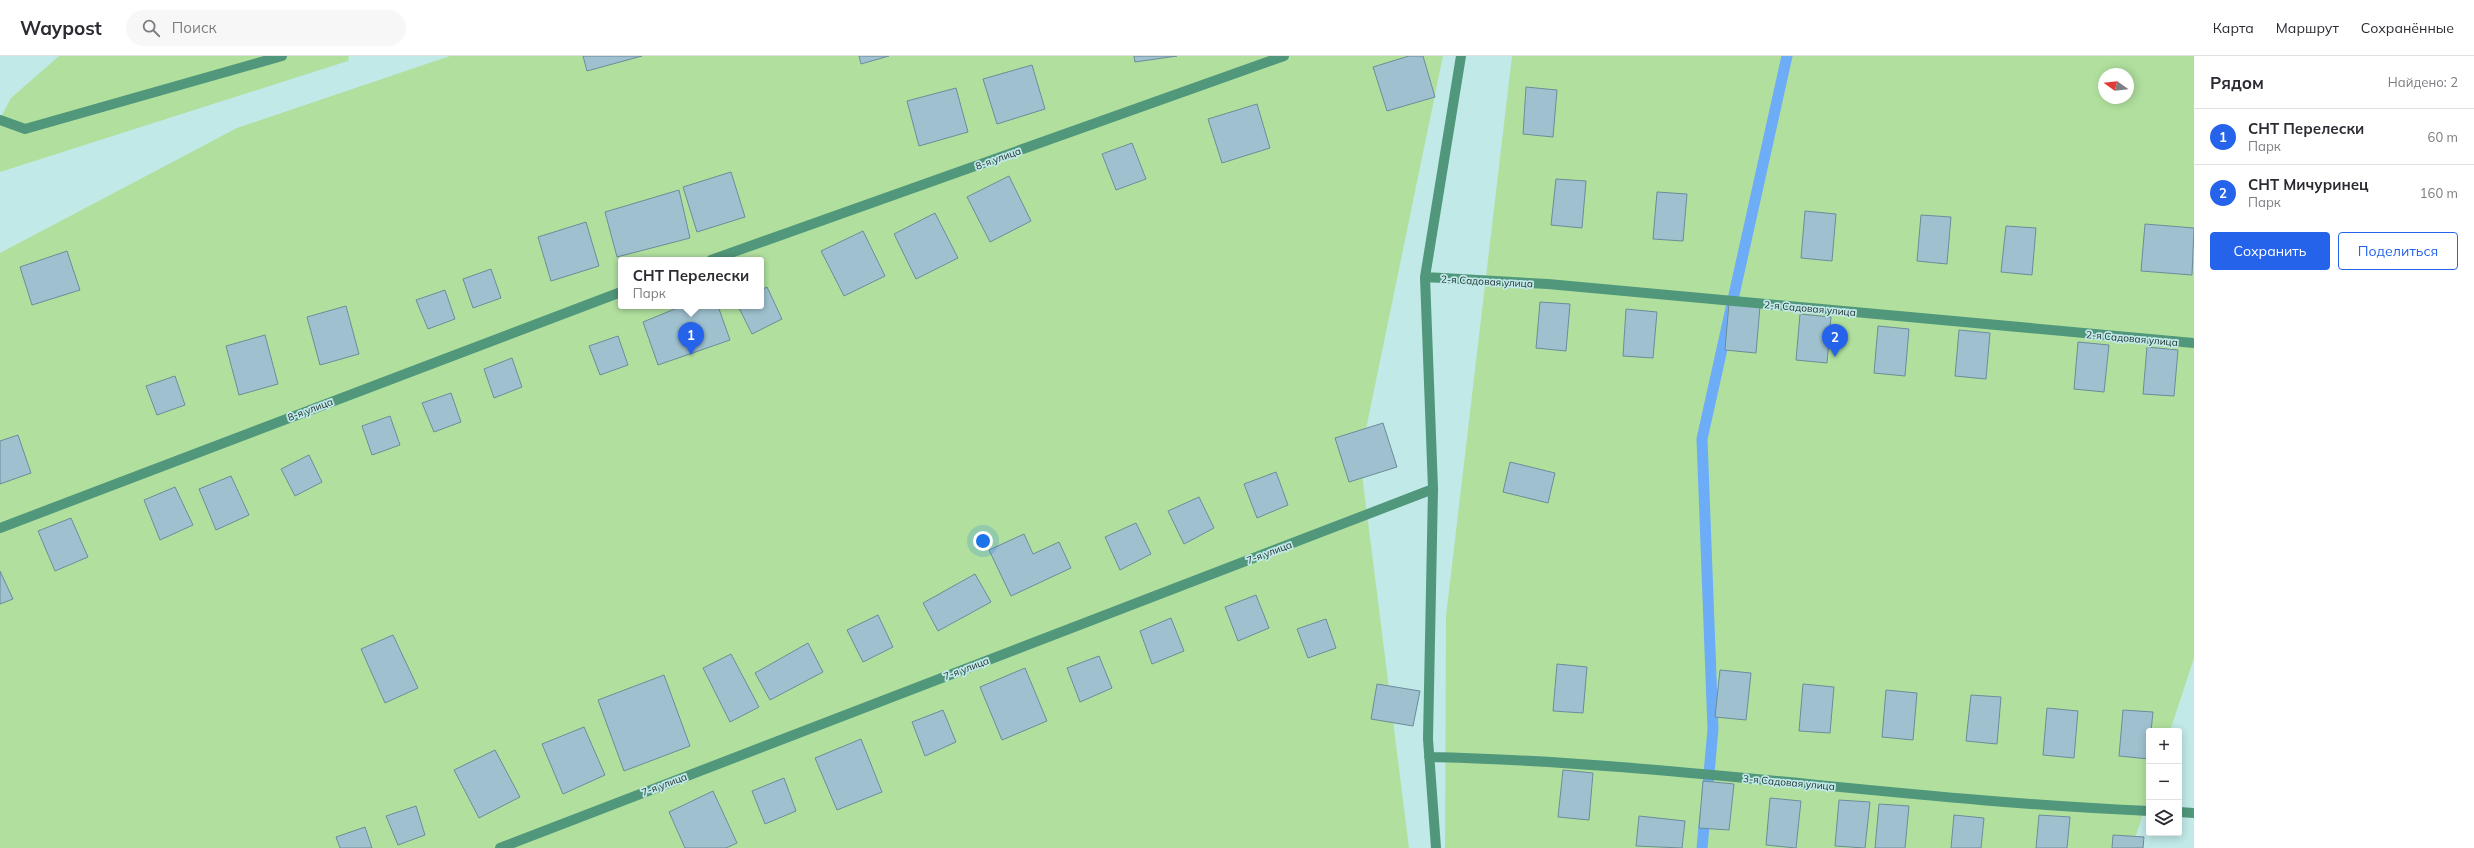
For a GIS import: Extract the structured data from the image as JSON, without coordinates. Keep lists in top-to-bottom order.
{
  "streets": {
    "street": [
      "8-я улица",
      "2-я Садовая улица",
      "7-я улица",
      "3-я Садовая улица"
    ]
  },
  "north": "left",
  "page": {
    "header": "Waypost",
    "search": "Поиск",
    "nav": ["Карта", "Маршрут", "Сохранённые"],
    "heading": ["Рядом", "Найдено: 2"],
    "list": [
      {
        "mark": "1",
        "name": "СНТ Перелески",
        "note": "Парк",
        "value": "60 m"
      },
      {
        "mark": "2",
        "name": "СНТ Мичуринец",
        "note": "Парк",
        "value": "160 m"
      }
    ],
    "buttons": ["Сохранить", "Поделиться"],
    "popup": ["СНТ Перелески", "Парк"],
    "pins": ["1", "2"],
    "map_buttons": ["+", "−"]
  }
}
